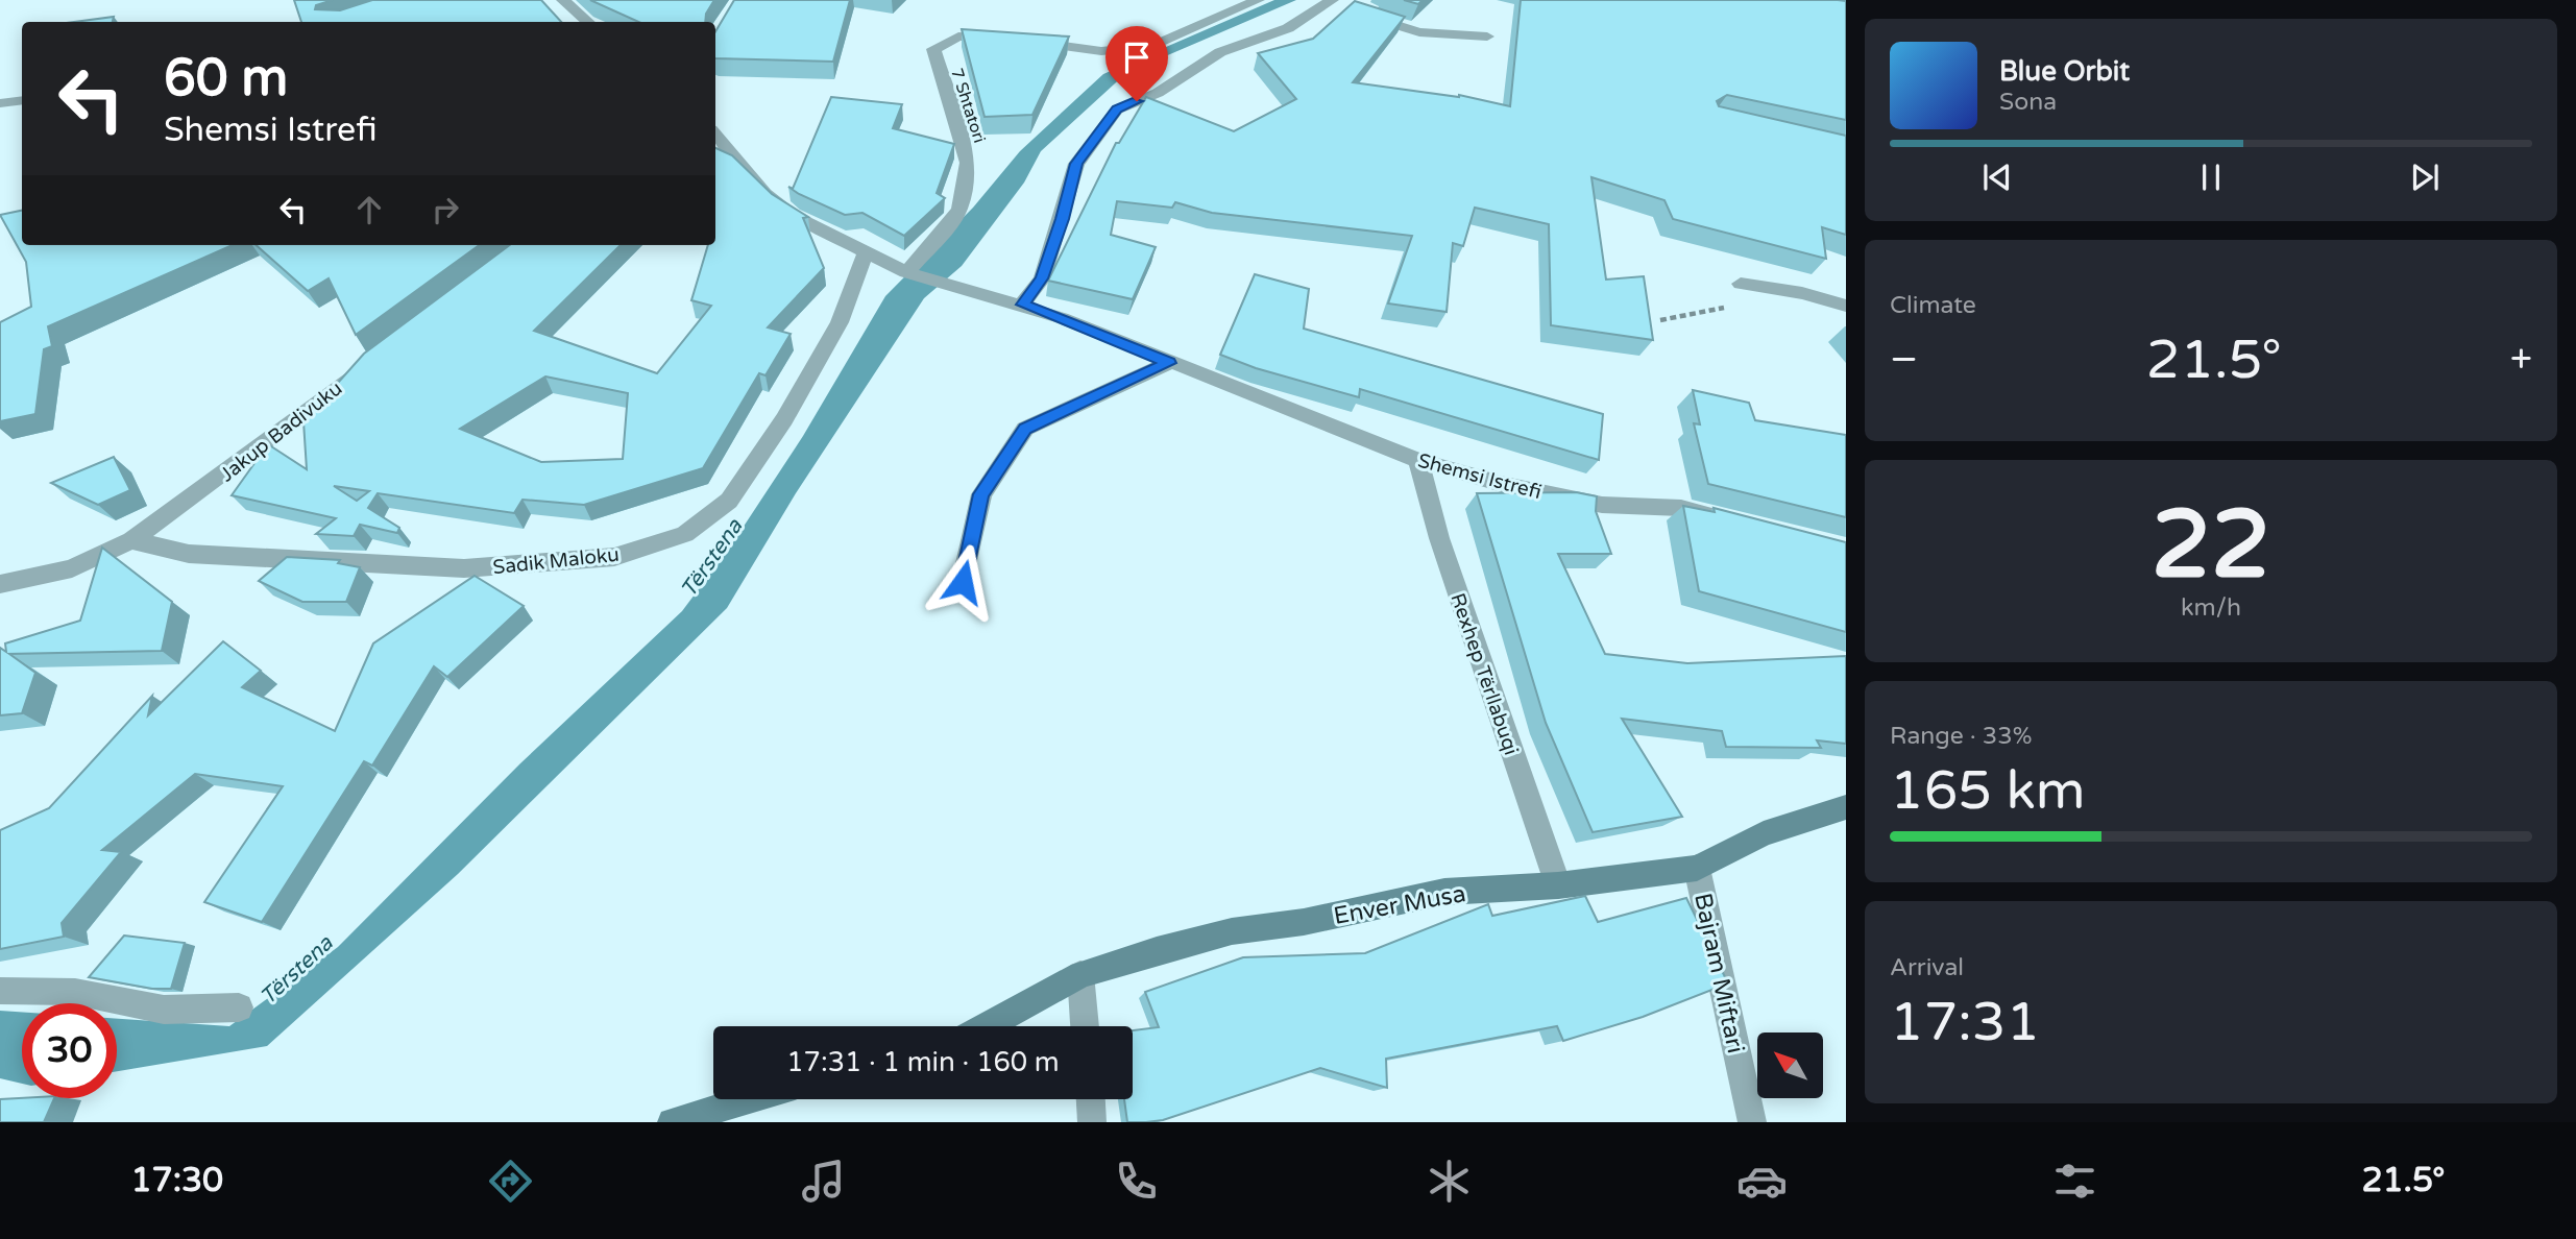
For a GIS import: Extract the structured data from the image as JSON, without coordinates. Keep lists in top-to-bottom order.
{
  "streets": {
    "street": [
      "7 Shtatori",
      "Jakup Badivuku",
      "Shemsi Istrefi",
      "Sadik Maloku",
      "Rexhep Tërllabuqi",
      "Enver Musa",
      "Bajram Miftari"
    ]
  },
  "crossings": [
    ["7 Shtatori", "Shemsi Istrefi"],
    ["Jakup Badivuku", "Sadik Maloku"],
    ["Shemsi Istrefi", "Sadik Maloku"],
    ["Shemsi Istrefi", "Rexhep Tërllabuqi"],
    ["Rexhep Tërllabuqi", "Enver Musa"],
    ["Enver Musa", "Bajram Miftari"]
  ],
  "water": ["Tërstena"],
  "north": "top left",
  "page": {
    "turn": ["60 m", "Shemsi Istrefi"],
    "song": ["Blue Orbit", "Sona"],
    "tile": [
      "Climate",
      ["22", "km/h"],
      ["Range · 33%", "165 km"],
      ["Arrival", "17:31"]
    ],
    "heat": ["−", "21.5°", "+"],
    "limit": "30",
    "trip": "17:31 · 1 min · 160 m",
    "tabs": ["17:30", "21.5°"]
  }
}
